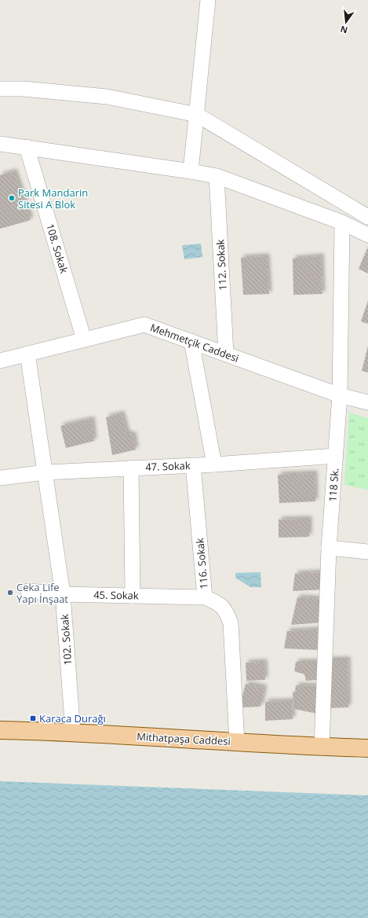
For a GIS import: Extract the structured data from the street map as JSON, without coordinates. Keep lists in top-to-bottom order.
{
  "streets": {
    "main road": ["Mithatpaşa Caddesi"],
    "street": [
      "108. Sokak",
      "112. Sokak",
      "Mehmetçik Caddesi",
      "47. Sokak",
      "118 Sk.",
      "116. Sokak",
      "45. Sokak",
      "102. Sokak"
    ]
  },
  "crossings": [
    ["108. Sokak", "Mehmetçik Caddesi"],
    ["112. Sokak", "Mehmetçik Caddesi"],
    ["Mehmetçik Caddesi", "118 Sk."],
    ["Mehmetçik Caddesi", "102. Sokak"],
    ["47. Sokak", "118 Sk."],
    ["47. Sokak", "116. Sokak"],
    ["47. Sokak", "102. Sokak"],
    ["118 Sk.", "Mithatpaşa Caddesi"],
    ["116. Sokak", "45. Sokak"],
    ["116. Sokak", "Mithatpaşa Caddesi"],
    ["45. Sokak", "102. Sokak"],
    ["102. Sokak", "Mithatpaşa Caddesi"]
  ],
  "places": {
    "other": ["Park Mandarin Sitesi A Blok", "Ceka Life Yapı İnşaat"],
    "transit": ["Karaca Durağı"]
  },
  "north": "bottom"
}
